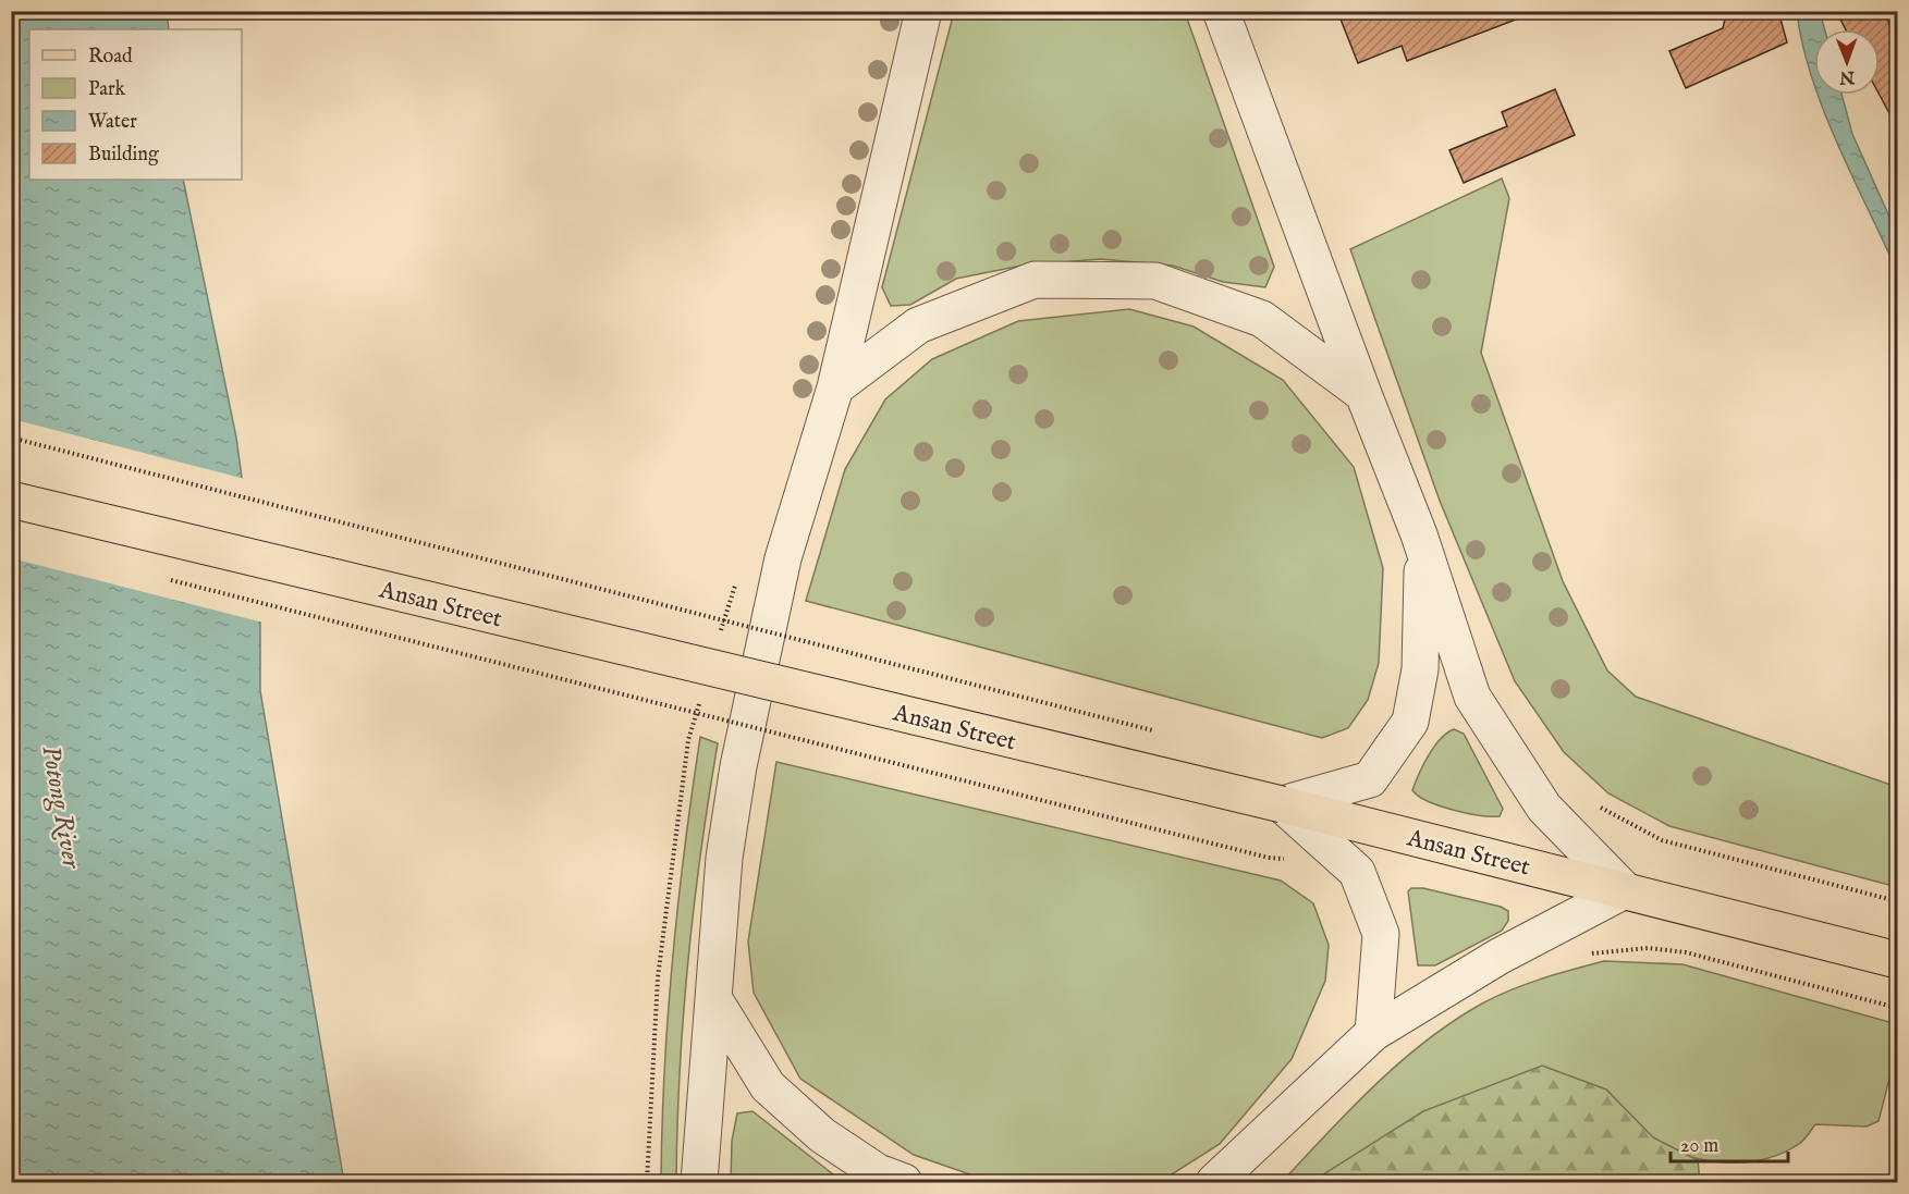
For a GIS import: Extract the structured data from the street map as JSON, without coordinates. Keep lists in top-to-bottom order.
{
  "streets": {
    "main road": ["Ansan Street"]
  },
  "water": ["Potong River"],
  "legend": [
    "Road",
    "Park",
    "Water",
    "Building"
  ],
  "scale_bar": "20 m",
  "north": "bottom"
}
